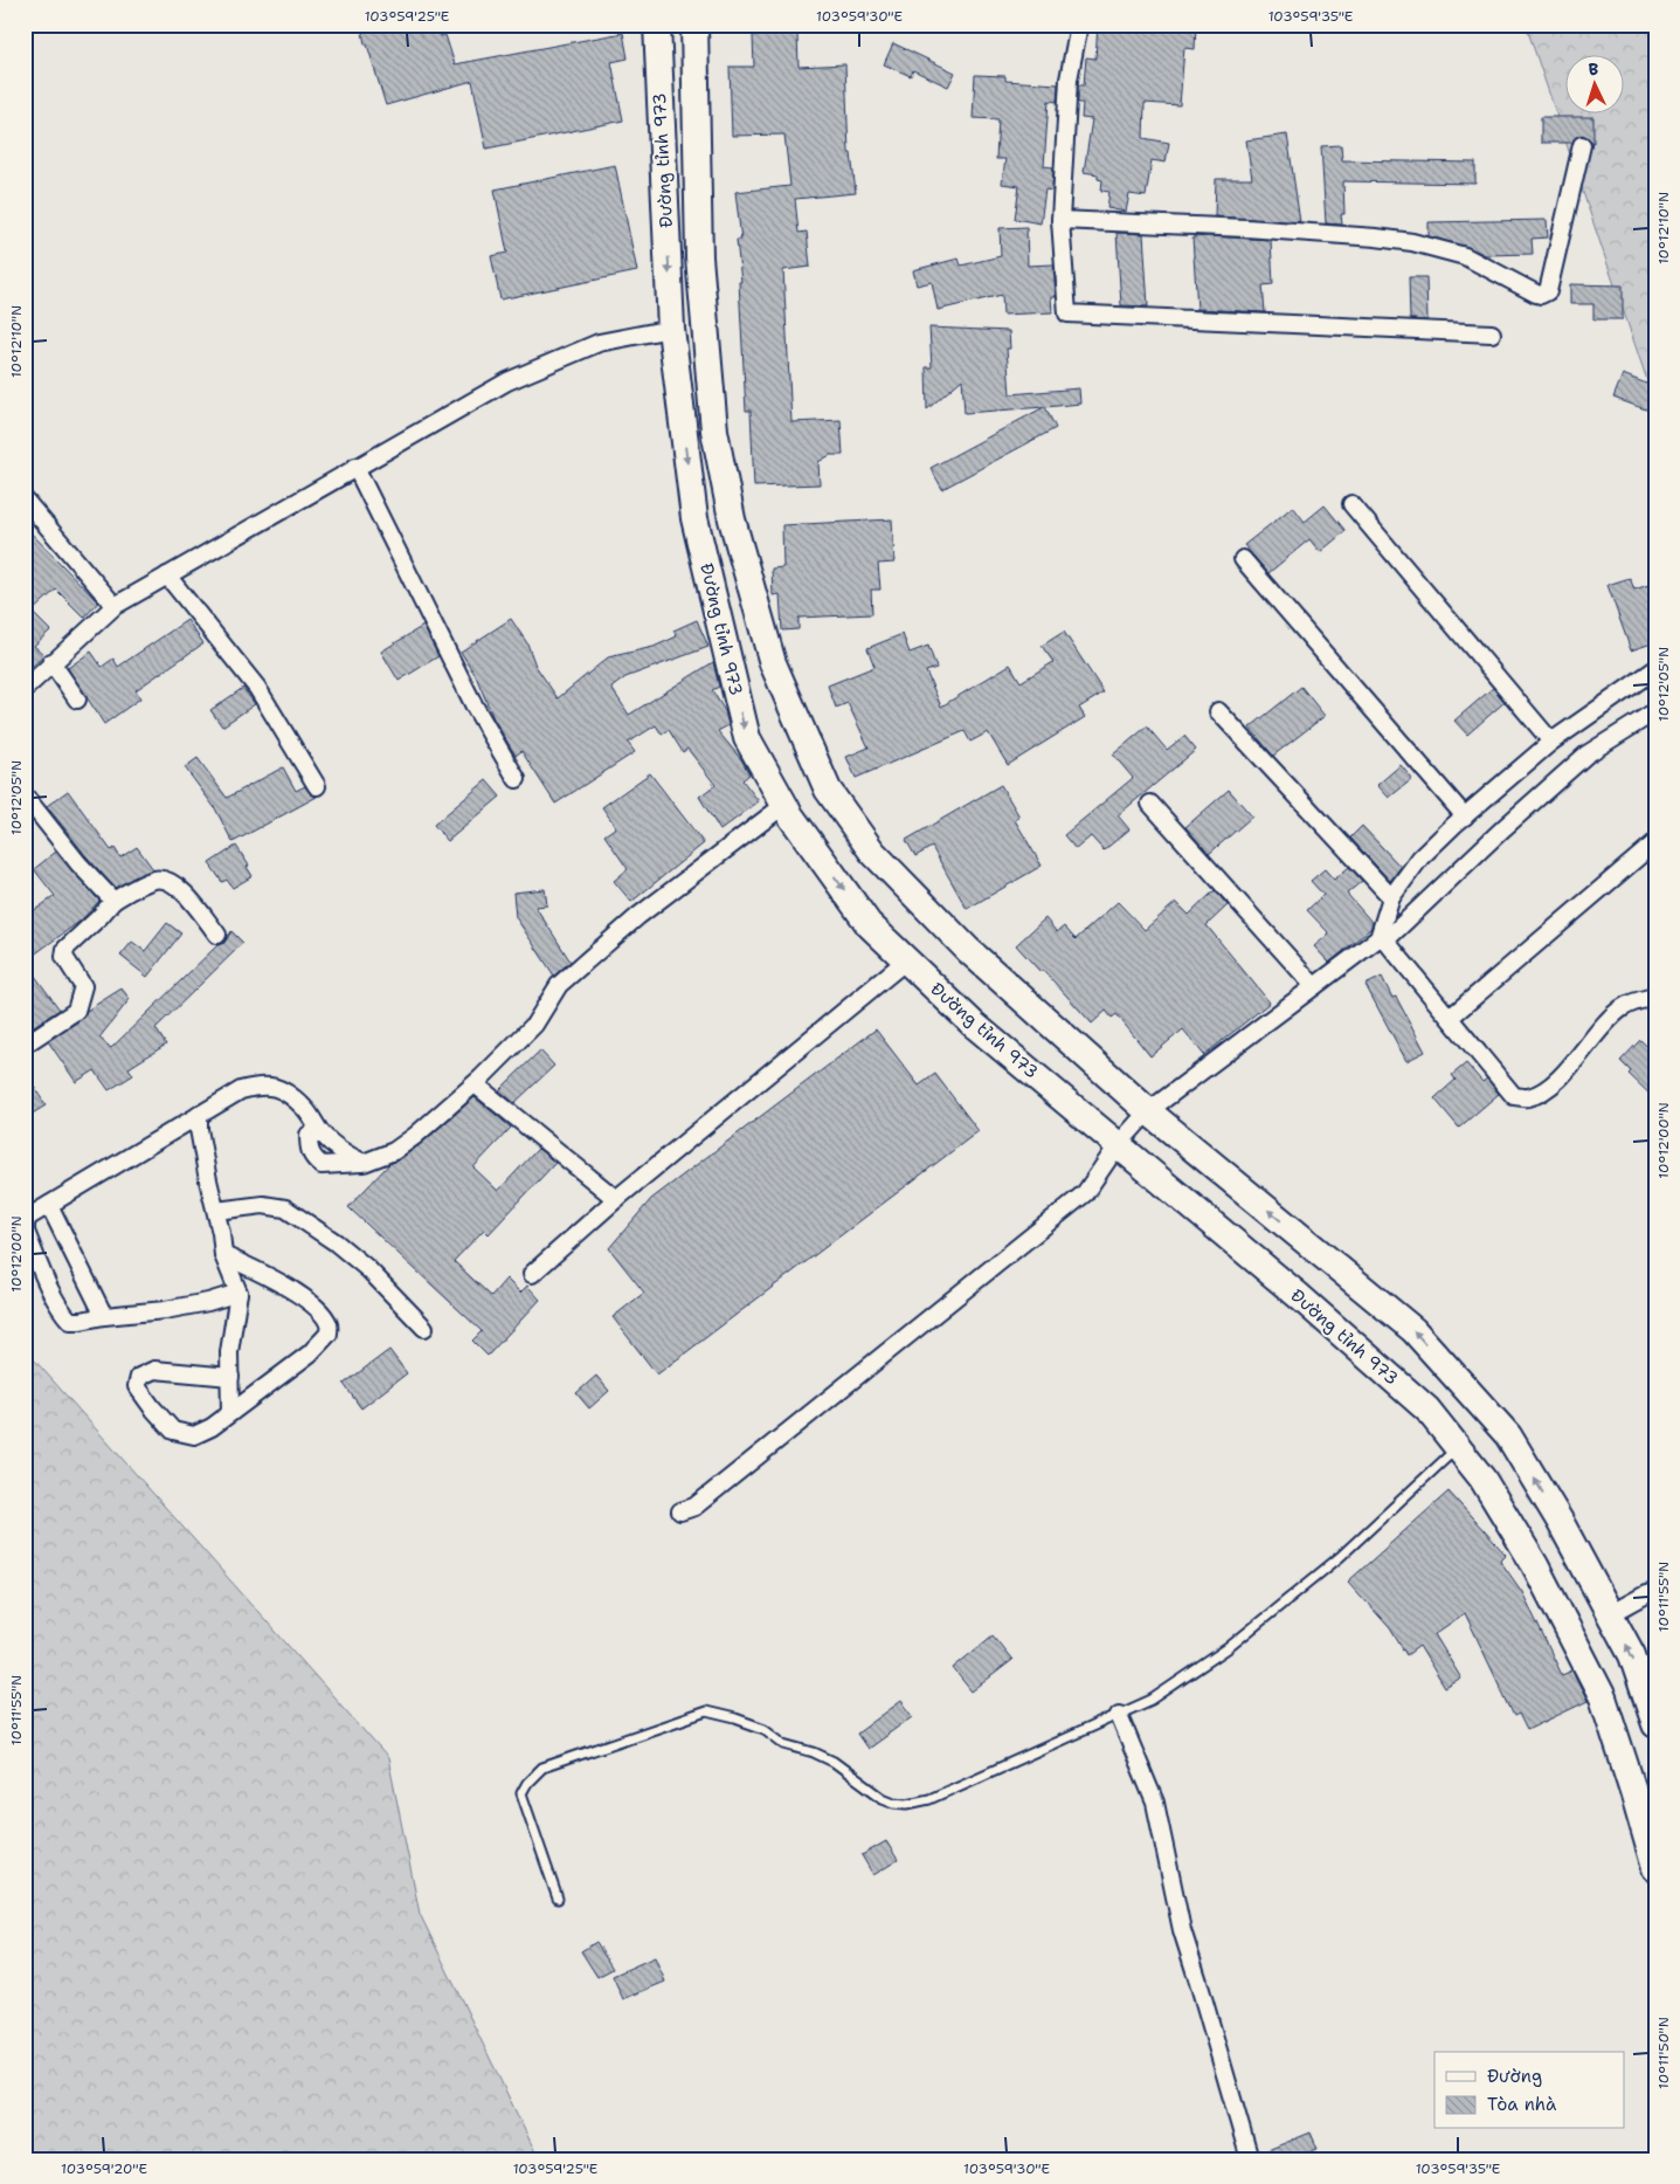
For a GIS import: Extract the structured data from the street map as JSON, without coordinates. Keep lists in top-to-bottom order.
{
  "streets": {
    "main road": ["Đường tỉnh 973"]
  },
  "legend": ["Đường", "Tòa nhà"],
  "north": "top",
  "coordinates": [
    "103°59'25\"E",
    "103°59'30\"E",
    "103°59'35\"E",
    "10°12'10\"N",
    "10°12'05\"N",
    "10°12'00\"N",
    "10°11'55\"N",
    "10°11'50\"N",
    "103°59'20\"E"
  ]
}
